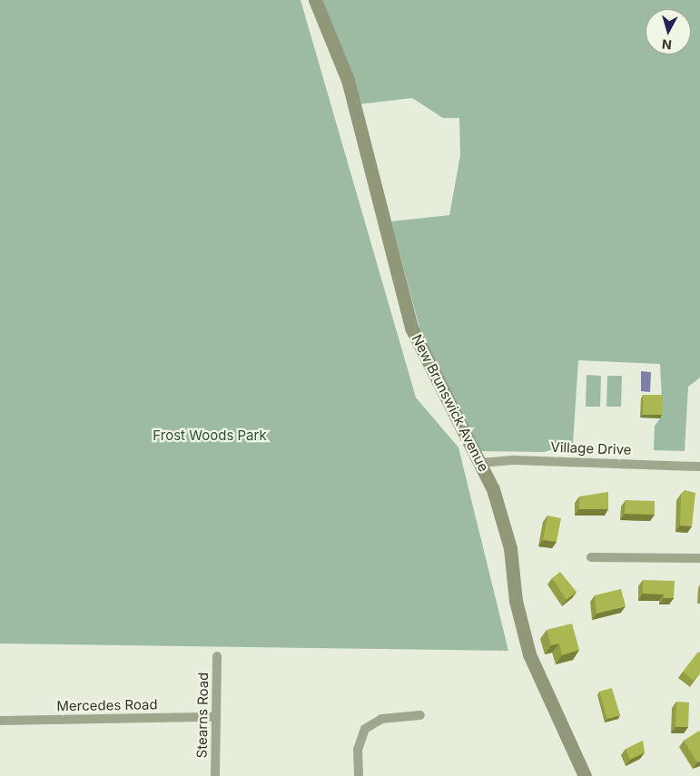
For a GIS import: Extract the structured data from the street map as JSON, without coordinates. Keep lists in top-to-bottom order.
{
  "streets": {
    "street": [
      "New Brunswick Avenue",
      "Village Drive",
      "Mercedes Road",
      "Stearns Road"
    ]
  },
  "crossings": [
    ["New Brunswick Avenue", "Village Drive"],
    ["Mercedes Road", "Stearns Road"]
  ],
  "parks": ["Frost Woods Park"],
  "north": "bottom"
}
